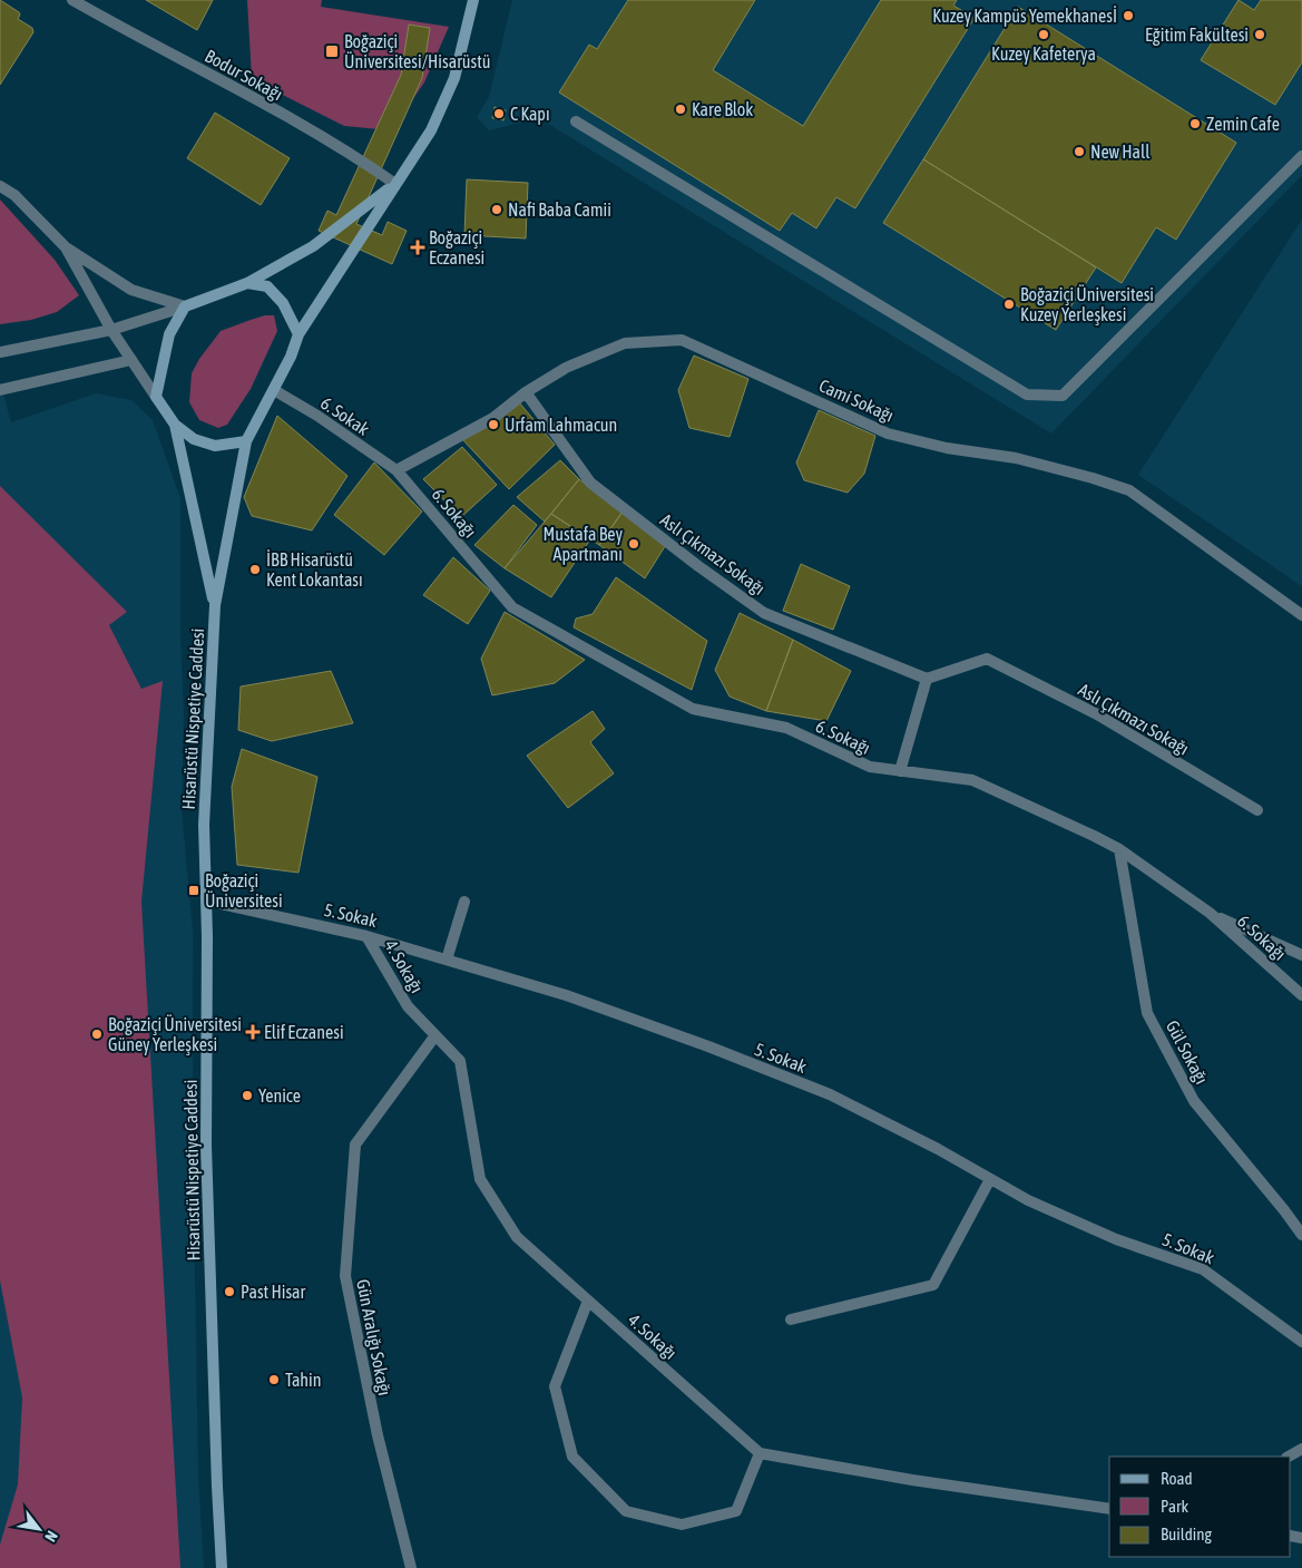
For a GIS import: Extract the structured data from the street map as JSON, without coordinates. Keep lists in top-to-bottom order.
{
  "streets": {
    "main road": ["Hisarüstü Nispetiye Caddesi"],
    "street": [
      "Bodur Sokağı",
      "Cami Sokağı",
      "6. Sokak",
      "6. Sokağı",
      "Aslı Çıkmazı Sokağı",
      "5. Sokak",
      "4. Sokağı",
      "Gül Sokağı",
      "Gün Aralığı Sokağı"
    ]
  },
  "crossings": [
    ["Bodur Sokağı", "Hisarüstü Nispetiye Caddesi"],
    ["Cami Sokağı", "6. Sokak"],
    ["Cami Sokağı", "6. Sokağı"],
    ["Cami Sokağı", "Aslı Çıkmazı Sokağı"],
    ["6. Sokak", "6. Sokağı"],
    ["6. Sokak", "Hisarüstü Nispetiye Caddesi"],
    ["6. Sokağı", "Gül Sokağı"],
    ["Hisarüstü Nispetiye Caddesi", "5. Sokak"],
    ["5. Sokak", "4. Sokağı"],
    ["4. Sokağı", "Gün Aralığı Sokağı"]
  ],
  "places": {
    "other": [
      "Kuzey Kampüs Yemekhanesİ",
      "Kuzey Kafeterya",
      "Eğitim Fakültesi",
      "Kare Blok",
      "C Kapı",
      "Zemin Cafe",
      "New Hall",
      "Nafi Baba Camii",
      "Boğaziçi Üniversitesi Kuzey Yerleşkesi",
      "Urfam Lahmacun",
      "Mustafa Bey Apartmanı",
      "İBB Hisarüstü Kent Lokantası",
      "Boğaziçi Üniversitesi Güney Yerleşkesi",
      "Yenice",
      "Past Hisar",
      "Tahin"
    ],
    "transit": ["Boğaziçi Üniversitesi/Hisarüstü", "Boğaziçi Üniversitesi"],
    "health": ["Boğaziçi Eczanesi", "Elif Eczanesi"]
  },
  "legend": ["Road", "Park", "Building"],
  "north": "bottom right"
}
